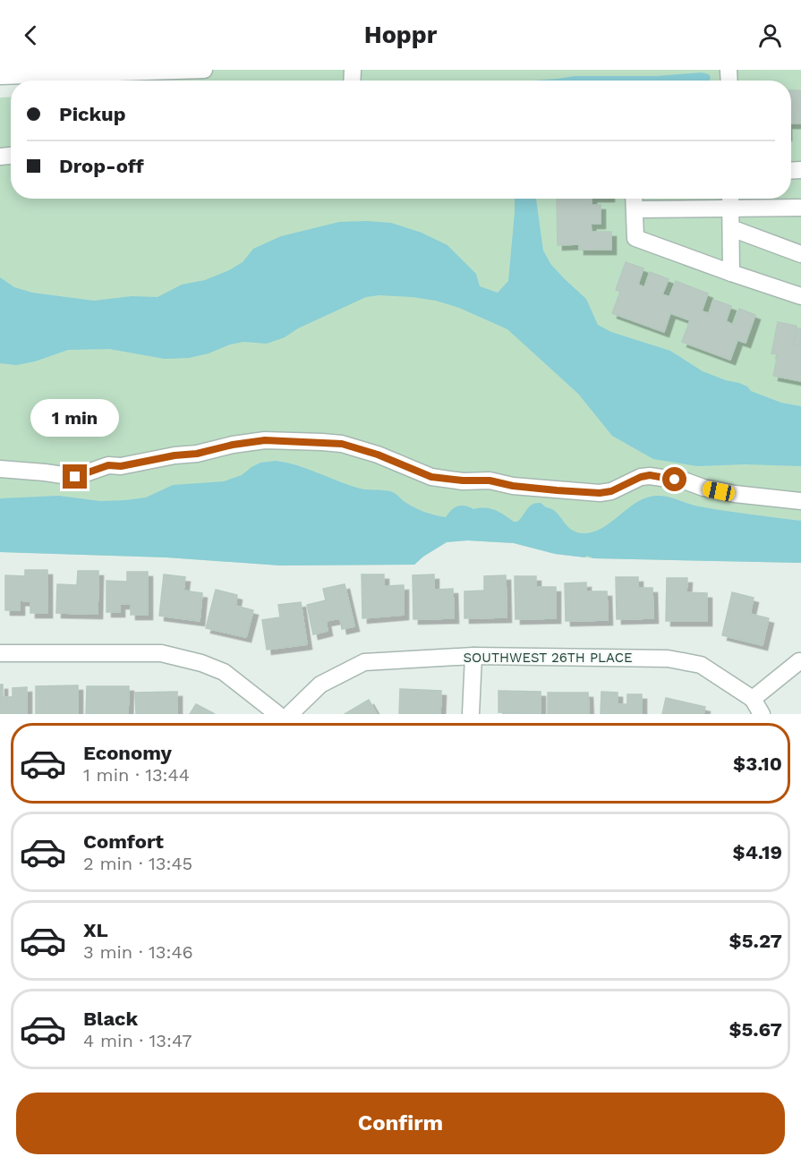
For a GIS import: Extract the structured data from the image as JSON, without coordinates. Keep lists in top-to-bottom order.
{
  "streets": {
    "street": ["SOUTHWEST 26TH PLACE"]
  },
  "page": {
    "header": "Hoppr",
    "banner": ["Pickup", "Drop-off"],
    "bubble": "1 min",
    "list": [
      {
        "name": "Economy",
        "note": "1 min · 13:44",
        "value": "$3.10"
      },
      {
        "name": "Comfort",
        "note": "2 min · 13:45",
        "value": "$4.19"
      },
      {
        "name": "XL",
        "note": "3 min · 13:46",
        "value": "$5.27"
      },
      {
        "name": "Black",
        "note": "4 min · 13:47",
        "value": "$5.67"
      }
    ],
    "buttons": "Confirm"
  }
}
